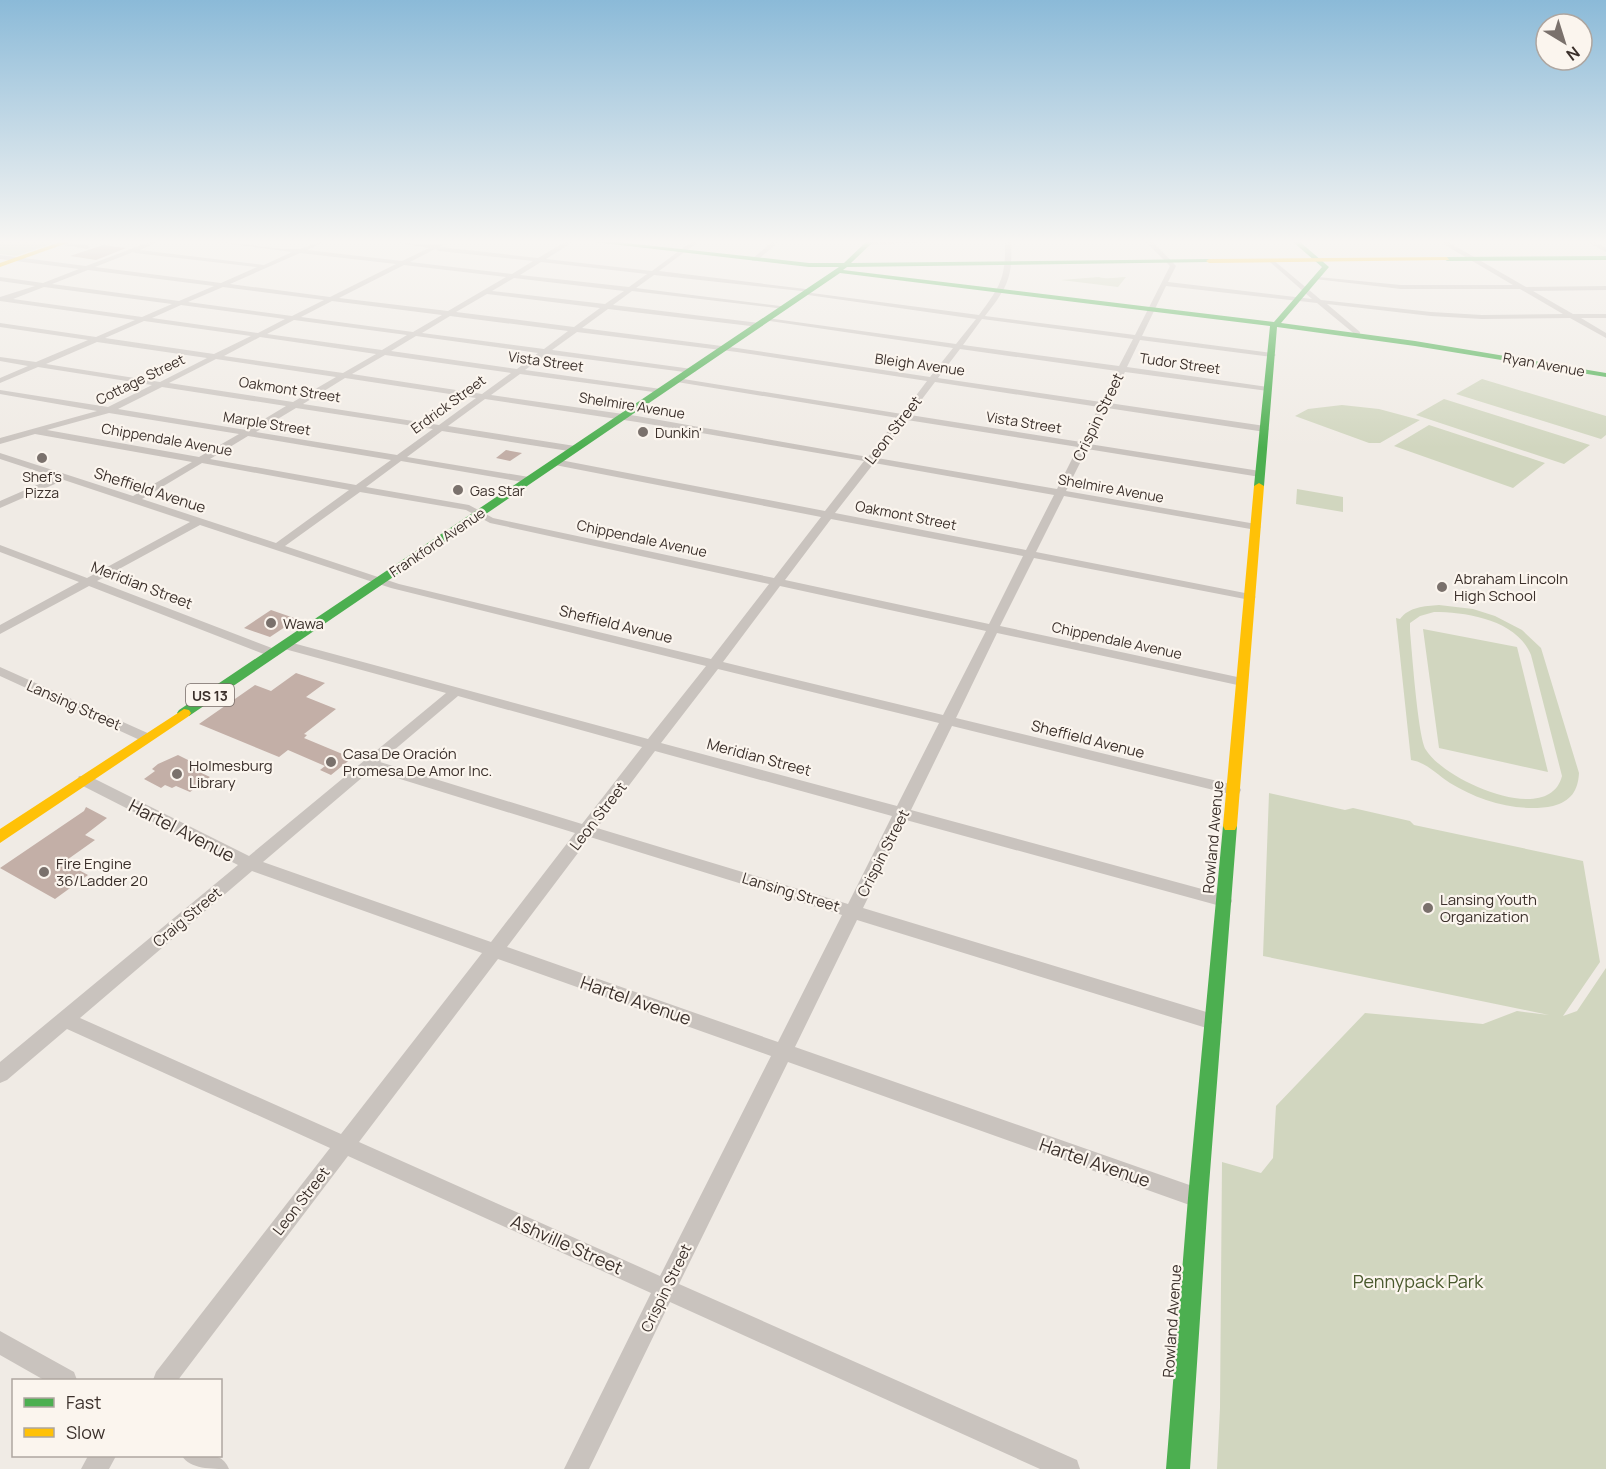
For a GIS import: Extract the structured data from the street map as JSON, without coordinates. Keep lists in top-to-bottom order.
{
  "streets": {
    "main road": [
      "Ryan Avenue",
      "Frankford Avenue",
      "US 13",
      "Rowland Avenue"
    ],
    "street": [
      "Vista Street",
      "Tudor Street",
      "Bleigh Avenue",
      "Cottage Street",
      "Oakmont Street",
      "Erdrick Street",
      "Shelmire Avenue",
      "Crispin Street",
      "Marple Street",
      "Leon Street",
      "Chippendale Avenue",
      "Sheffield Avenue",
      "Meridian Street",
      "Lansing Street",
      "Hartel Avenue",
      "Craig Street",
      "Ashville Street"
    ]
  },
  "crossings": [
    ["Vista Street", "Cottage Street"],
    ["Vista Street", "Erdrick Street"],
    ["Vista Street", "Crispin Street"],
    ["Vista Street", "Leon Street"],
    ["Vista Street", "Frankford Avenue"],
    ["Vista Street", "Rowland Avenue"],
    ["Tudor Street", "Crispin Street"],
    ["Tudor Street", "Leon Street"],
    ["Tudor Street", "Frankford Avenue"],
    ["Tudor Street", "Rowland Avenue"],
    ["Bleigh Avenue", "Erdrick Street"],
    ["Bleigh Avenue", "Crispin Street"],
    ["Bleigh Avenue", "Leon Street"],
    ["Bleigh Avenue", "Frankford Avenue"],
    ["Bleigh Avenue", "Rowland Avenue"],
    ["Ryan Avenue", "Rowland Avenue"],
    ["Cottage Street", "Oakmont Street"],
    ["Cottage Street", "Shelmire Avenue"],
    ["Cottage Street", "Marple Street"],
    ["Cottage Street", "Chippendale Avenue"],
    ["Oakmont Street", "Erdrick Street"],
    ["Oakmont Street", "Crispin Street"],
    ["Oakmont Street", "Leon Street"],
    ["Oakmont Street", "Frankford Avenue"],
    ["Oakmont Street", "Rowland Avenue"],
    ["Erdrick Street", "Shelmire Avenue"],
    ["Erdrick Street", "Marple Street"],
    ["Erdrick Street", "Chippendale Avenue"],
    ["Erdrick Street", "Sheffield Avenue"],
    ["Shelmire Avenue", "Crispin Street"],
    ["Shelmire Avenue", "Leon Street"],
    ["Shelmire Avenue", "Frankford Avenue"],
    ["Shelmire Avenue", "Rowland Avenue"],
    ["Crispin Street", "Chippendale Avenue"],
    ["Crispin Street", "Sheffield Avenue"],
    ["Crispin Street", "Meridian Street"],
    ["Crispin Street", "Lansing Street"],
    ["Crispin Street", "Hartel Avenue"],
    ["Crispin Street", "Ashville Street"],
    ["Marple Street", "Frankford Avenue"],
    ["Leon Street", "Chippendale Avenue"],
    ["Leon Street", "Sheffield Avenue"],
    ["Leon Street", "Meridian Street"],
    ["Leon Street", "Lansing Street"],
    ["Leon Street", "Hartel Avenue"],
    ["Leon Street", "Ashville Street"],
    ["Chippendale Avenue", "Frankford Avenue"],
    ["Chippendale Avenue", "Rowland Avenue"],
    ["Sheffield Avenue", "Frankford Avenue"],
    ["Sheffield Avenue", "Rowland Avenue"],
    ["Frankford Avenue", "Meridian Street"],
    ["Frankford Avenue", "Lansing Street"],
    ["Frankford Avenue", "Hartel Avenue"],
    ["Meridian Street", "Rowland Avenue"],
    ["Meridian Street", "Craig Street"],
    ["Lansing Street", "Rowland Avenue"],
    ["Lansing Street", "Craig Street"],
    ["Hartel Avenue", "Rowland Avenue"],
    ["Hartel Avenue", "Craig Street"],
    ["Craig Street", "Ashville Street"]
  ],
  "parks": ["Pennypack Park"],
  "places": [
    "Dunkin'",
    "Shef's Pizza",
    "Gas Star",
    "Abraham Lincoln High School",
    "Wawa",
    "Casa De Oración Promesa De Amor Inc.",
    "Holmesburg Library",
    "Fire Engine 36/Ladder 20",
    "Lansing Youth Organization"
  ],
  "legend": ["Fast", "Slow"],
  "north": "bottom right"
}
